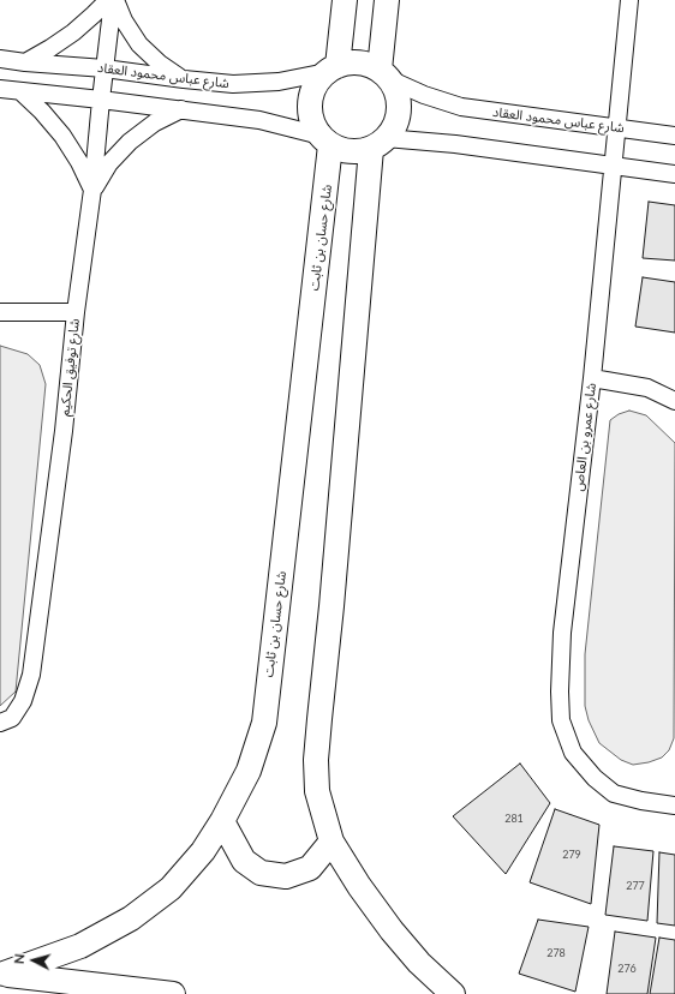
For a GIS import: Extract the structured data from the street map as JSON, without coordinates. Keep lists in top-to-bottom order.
{
  "streets": {
    "street": [
      "شارع عباس محمود العقاد",
      "شارع حسان بن ثابت",
      "شارع توفيق الحكيم",
      "شارع عمرو بن العاص"
    ]
  },
  "crossings": [
    ["شارع عباس محمود العقاد", "شارع حسان بن ثابت"],
    ["شارع عباس محمود العقاد", "شارع توفيق الحكيم"],
    ["شارع عباس محمود العقاد", "شارع عمرو بن العاص"]
  ],
  "house_numbers": [
    "281",
    "279",
    "277",
    "278",
    "276"
  ],
  "north": "left"
}
